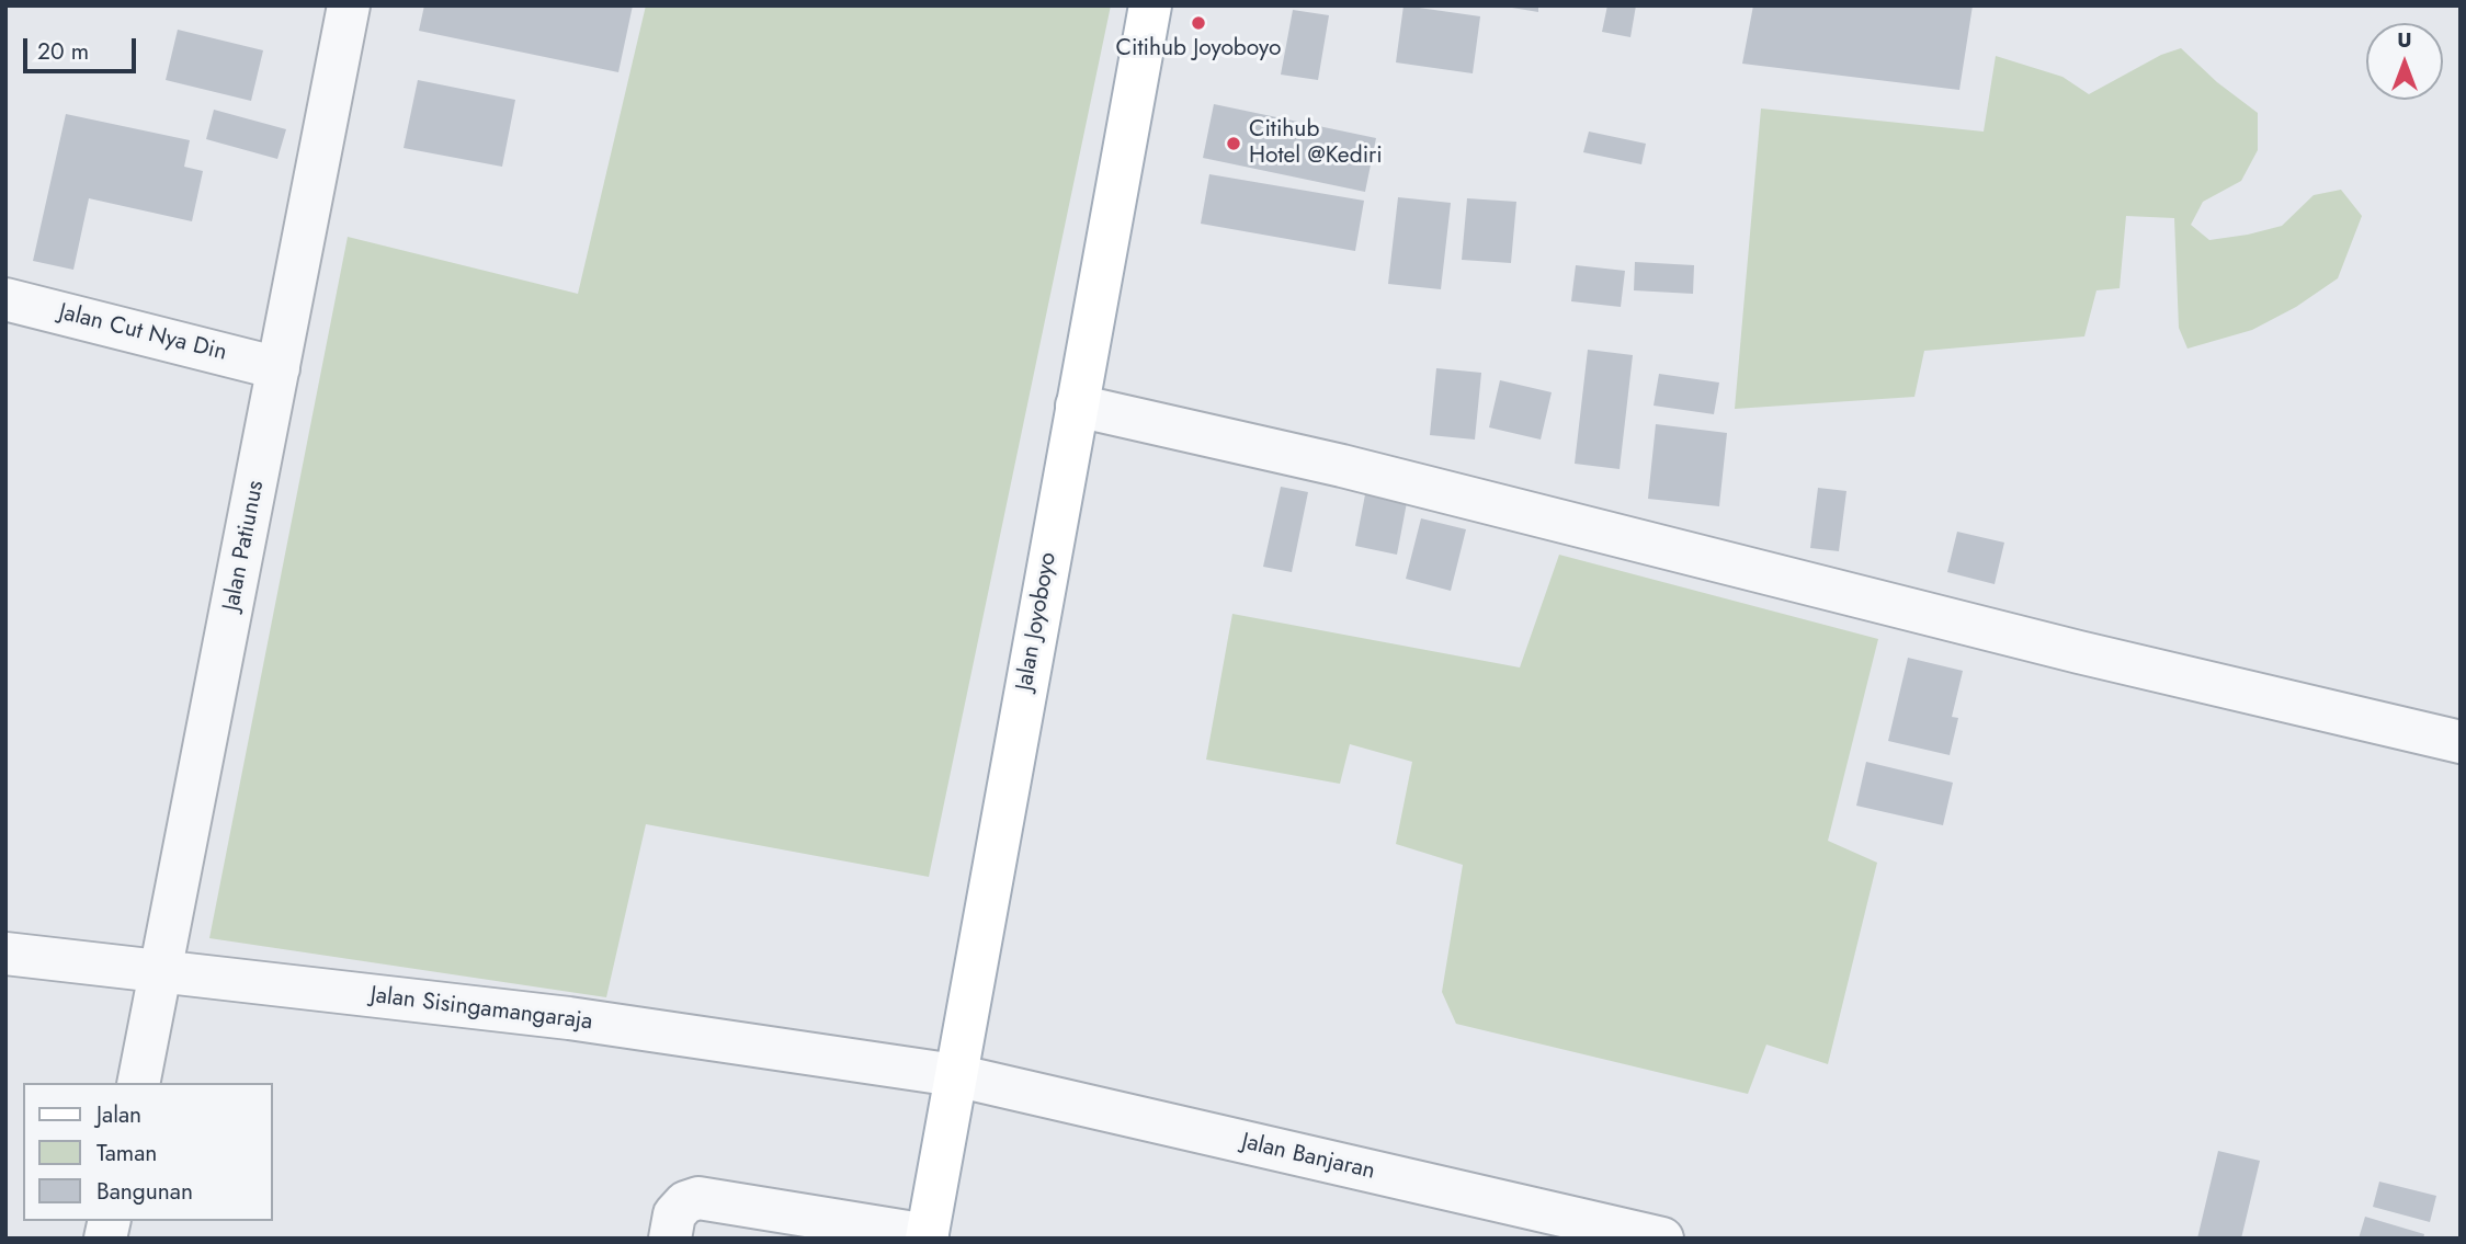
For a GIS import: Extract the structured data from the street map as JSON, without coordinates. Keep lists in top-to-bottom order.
{
  "streets": {
    "main road": ["Jalan Joyoboyo"],
    "street": [
      "Jalan Cut Nya Din",
      "Jalan Patiunus",
      "Jalan Sisingamangaraja",
      "Jalan Banjaran"
    ]
  },
  "crossings": [
    ["Jalan Cut Nya Din", "Jalan Patiunus"],
    ["Jalan Patiunus", "Jalan Sisingamangaraja"],
    ["Jalan Joyoboyo", "Jalan Sisingamangaraja"],
    ["Jalan Joyoboyo", "Jalan Banjaran"],
    ["Jalan Sisingamangaraja", "Jalan Banjaran"]
  ],
  "places": ["Citihub Joyoboyo", "Citihub Hotel @Kediri"],
  "legend": ["Jalan", "Taman", "Bangunan"],
  "scale_bar": "20 m",
  "north": "top"
}
